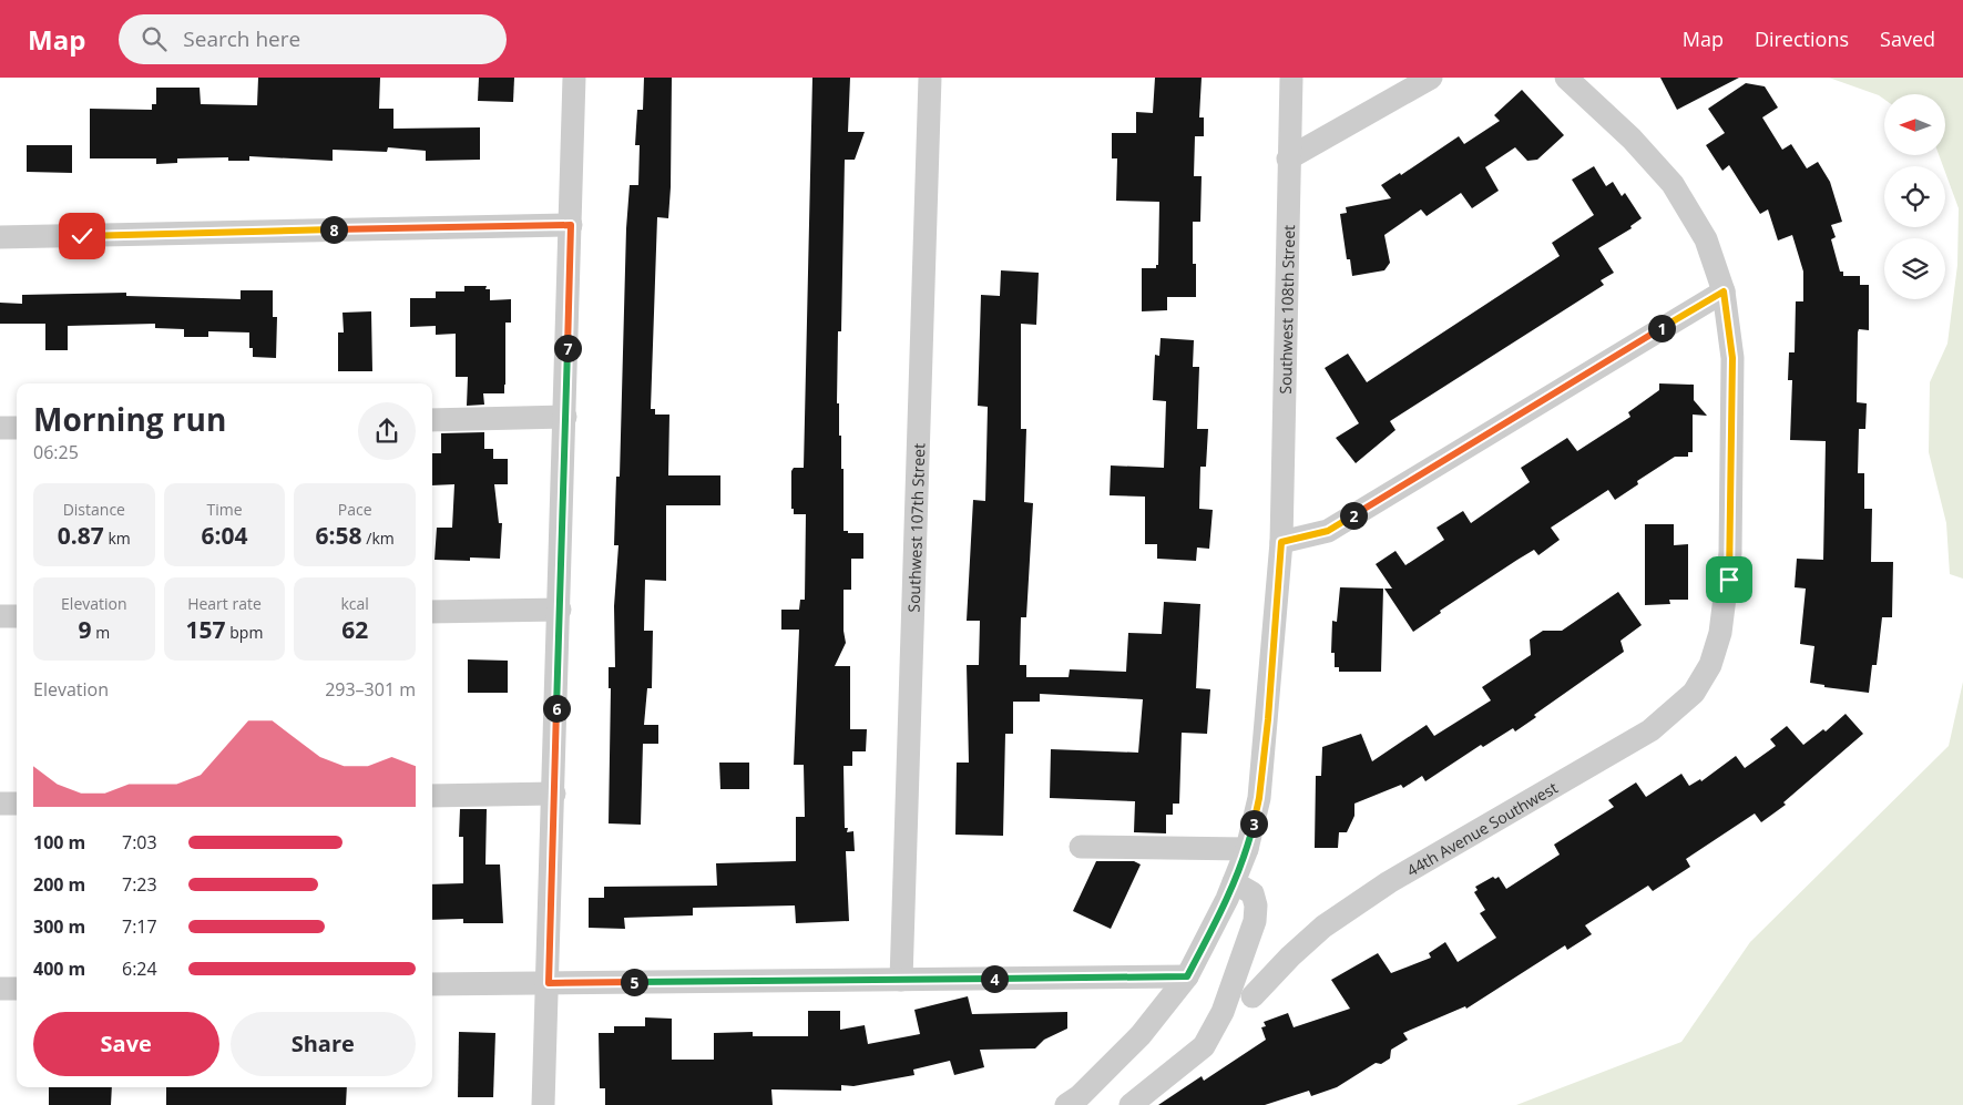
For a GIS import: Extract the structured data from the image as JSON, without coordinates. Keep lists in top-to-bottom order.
{
  "streets": {
    "street": ["Southwest 108th Street", "Southwest 107th Street", "44th Avenue Southwest"]
  },
  "north": "left",
  "page": {
    "header": "Map",
    "search": "Search here",
    "nav": ["Map", "Directions", "Saved"],
    "pins": [
      "8",
      "1",
      "7",
      "2",
      "6",
      "3",
      "4",
      "5"
    ],
    "heading": ["Morning run", "06:25"],
    "stats": [
      ["Distance", "0.87 km"],
      ["Time", "6:04"],
      ["Pace", "6:58 /km"],
      ["Elevation", "9 m"],
      ["Heart rate", "157 bpm"],
      ["kcal", "62"]
    ],
    "chart": ["Elevation", "293–301 m"],
    "list": [
      {
        "name": "100 m",
        "note": "7:03"
      },
      {
        "name": "200 m",
        "note": "7:23"
      },
      {
        "name": "300 m",
        "note": "7:17"
      },
      {
        "name": "400 m",
        "note": "6:24"
      }
    ],
    "buttons": ["Save", "Share"]
  }
}
